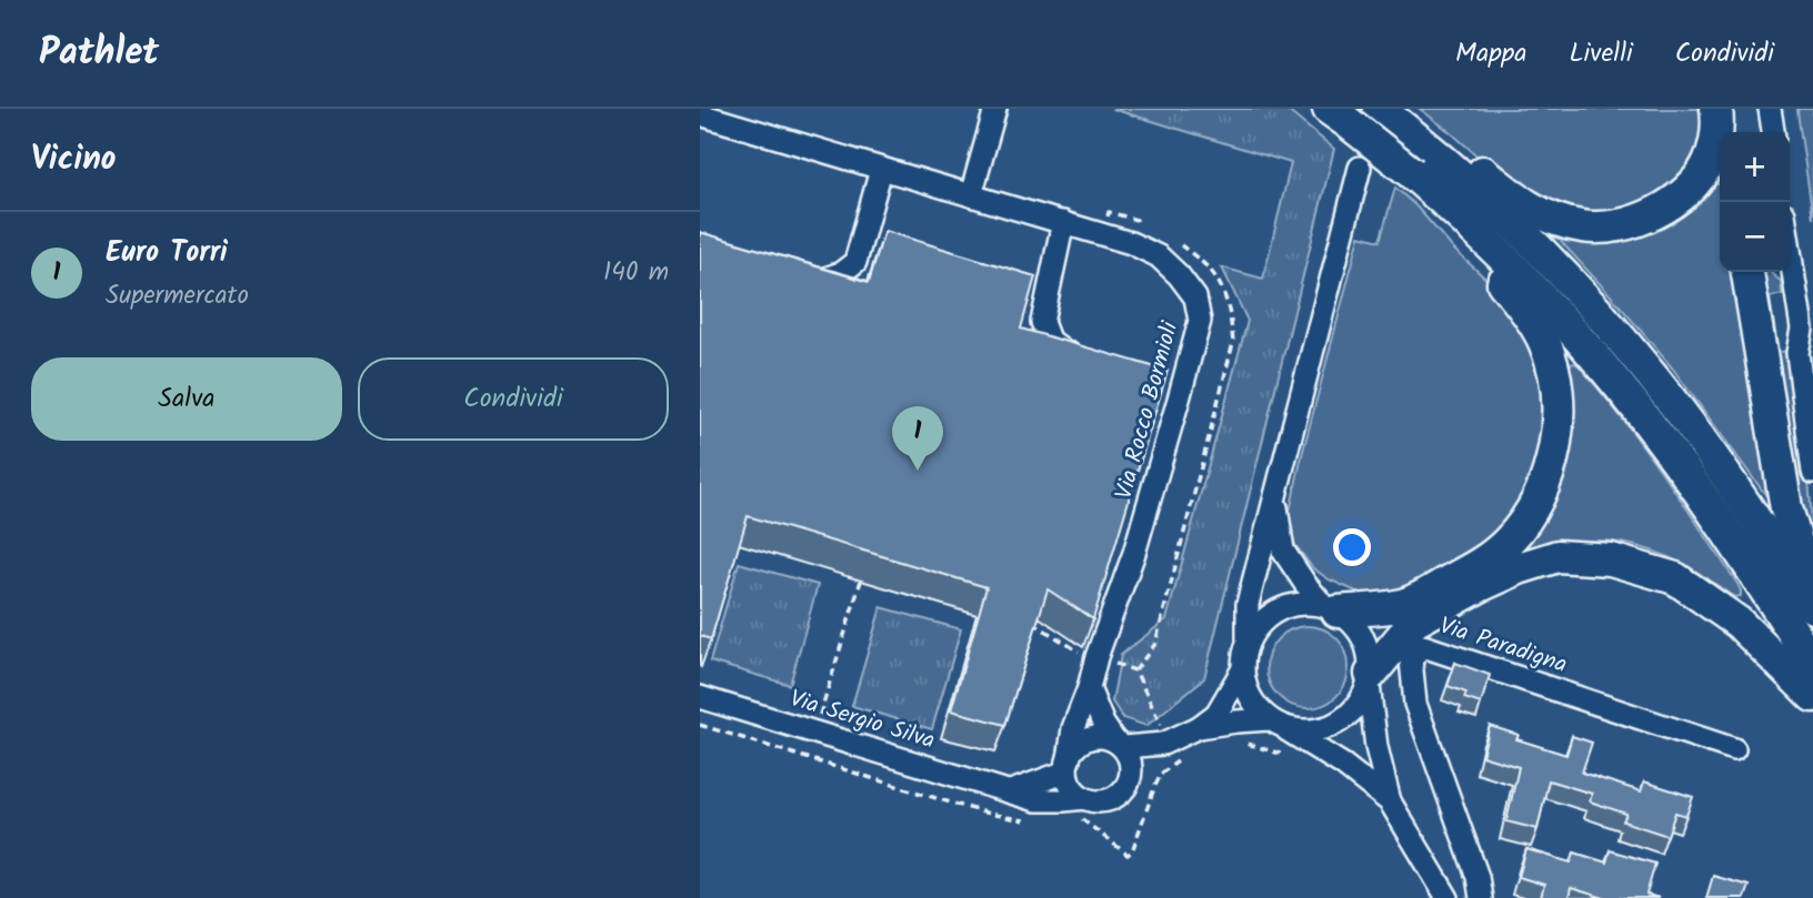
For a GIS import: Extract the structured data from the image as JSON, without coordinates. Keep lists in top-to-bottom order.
{
  "streets": {
    "street": ["Via Rocco Bormioli", "Via Paradigna", "Via Sergio Silva"]
  },
  "crossings": [
    ["Via Rocco Bormioli", "Via Sergio Silva"]
  ],
  "page": {
    "header": "Pathlet",
    "nav": ["Mappa", "Livelli", "Condividi"],
    "heading": "Vicino",
    "map_buttons": ["+", "−"],
    "list": [
      {
        "mark": "1",
        "name": "Euro Torri",
        "note": "Supermercato",
        "value": "140 m"
      }
    ],
    "buttons": ["Salva", "Condividi"],
    "pins": "1"
  }
}
